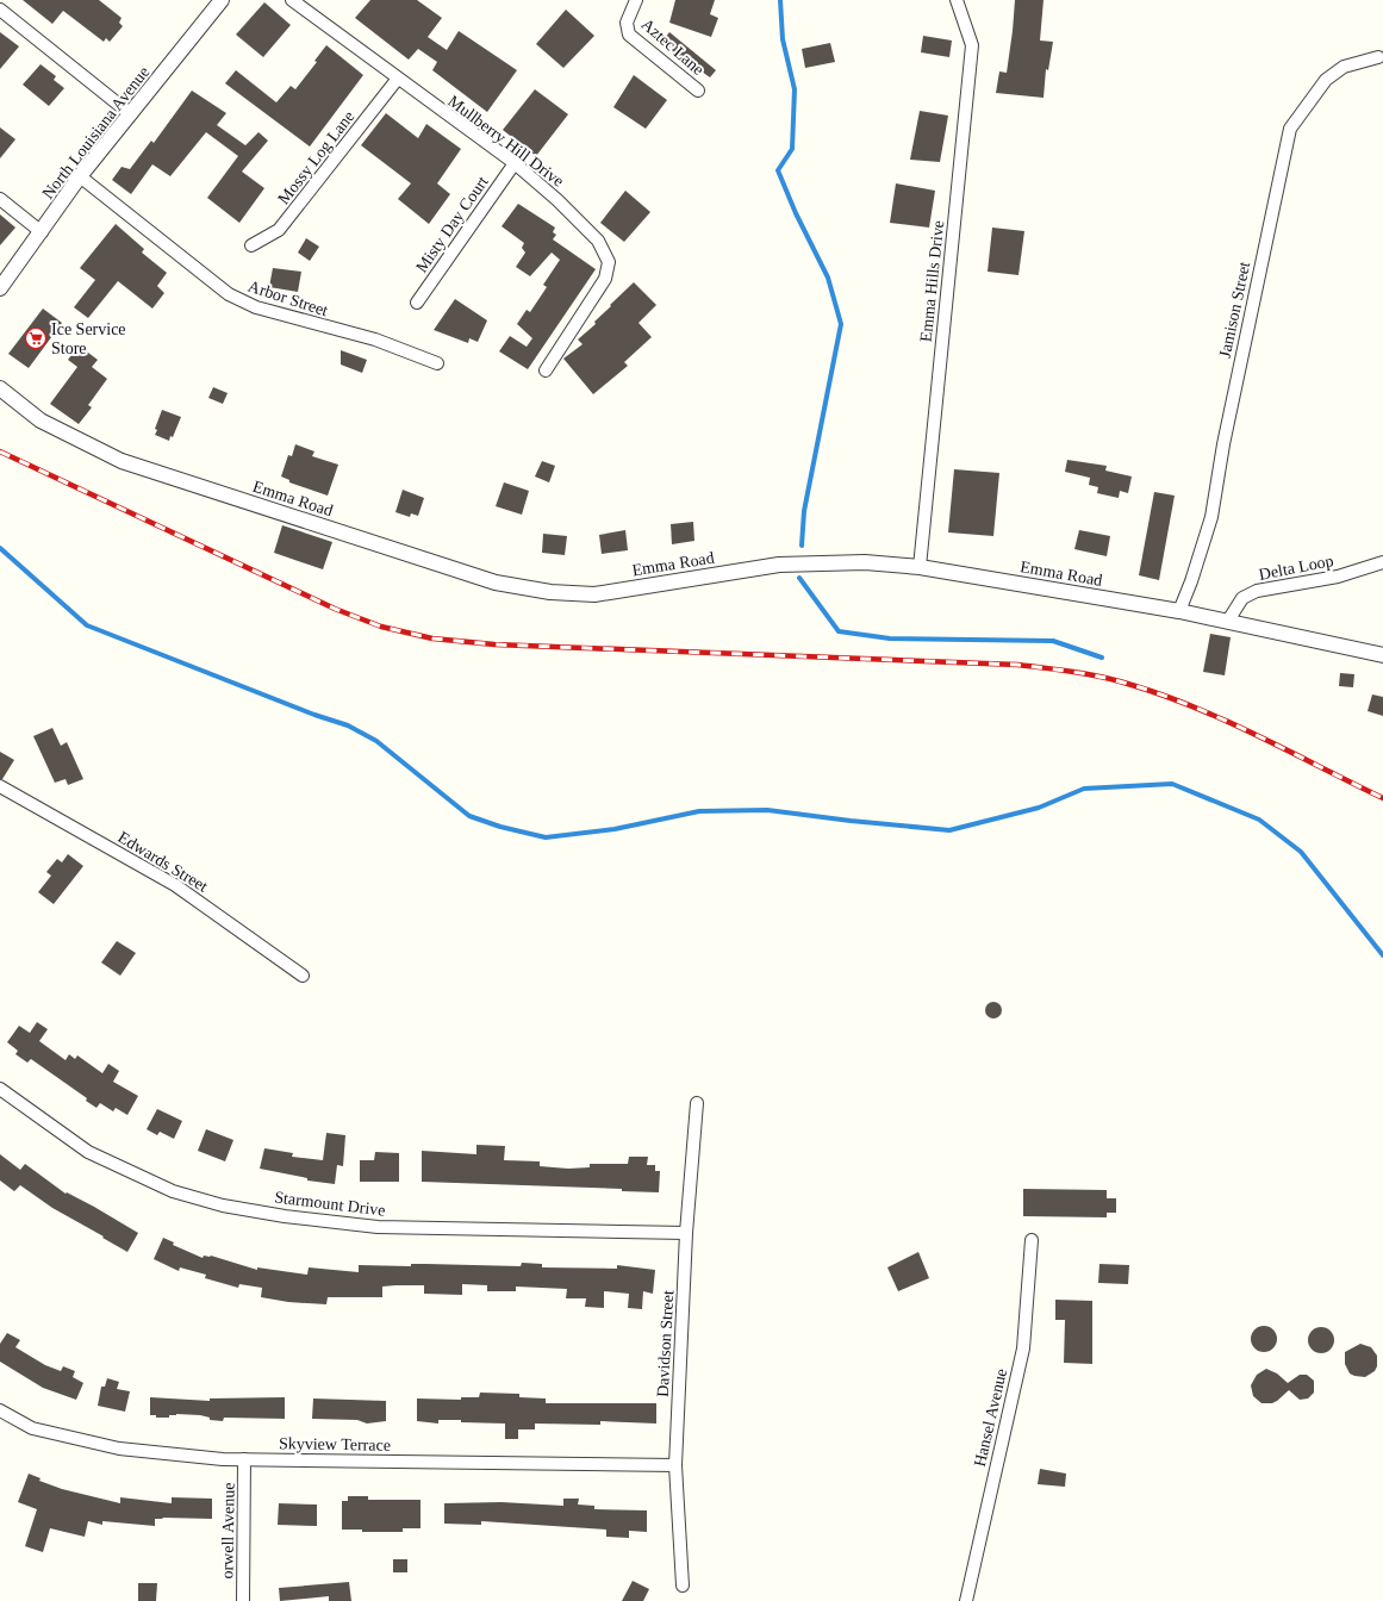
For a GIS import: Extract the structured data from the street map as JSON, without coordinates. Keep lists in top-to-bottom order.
{
  "streets": {
    "street": [
      "Aztec Lane",
      "North Louisiana Avenue",
      "Mullberry Hill Drive",
      "Mossy Log Lane",
      "Misty Day Court",
      "Emma Hills Drive",
      "Arbor Street",
      "Jamison Street",
      "Emma Road",
      "Delta Loop",
      "Edwards Street",
      "Starmount Drive",
      "Davidson Street",
      "Hansel Avenue",
      "Skyview Terrace",
      "orwell Avenue"
    ]
  },
  "crossings": [
    ["North Louisiana Avenue", "Arbor Street"],
    ["Mullberry Hill Drive", "Mossy Log Lane"],
    ["Mullberry Hill Drive", "Misty Day Court"],
    ["Emma Hills Drive", "Emma Road"],
    ["Jamison Street", "Emma Road"],
    ["Emma Road", "Delta Loop"],
    ["Starmount Drive", "Davidson Street"],
    ["Davidson Street", "Skyview Terrace"],
    ["Skyview Terrace", "orwell Avenue"]
  ],
  "places": {
    "supermarket": ["Ice Service Store"]
  }
}
